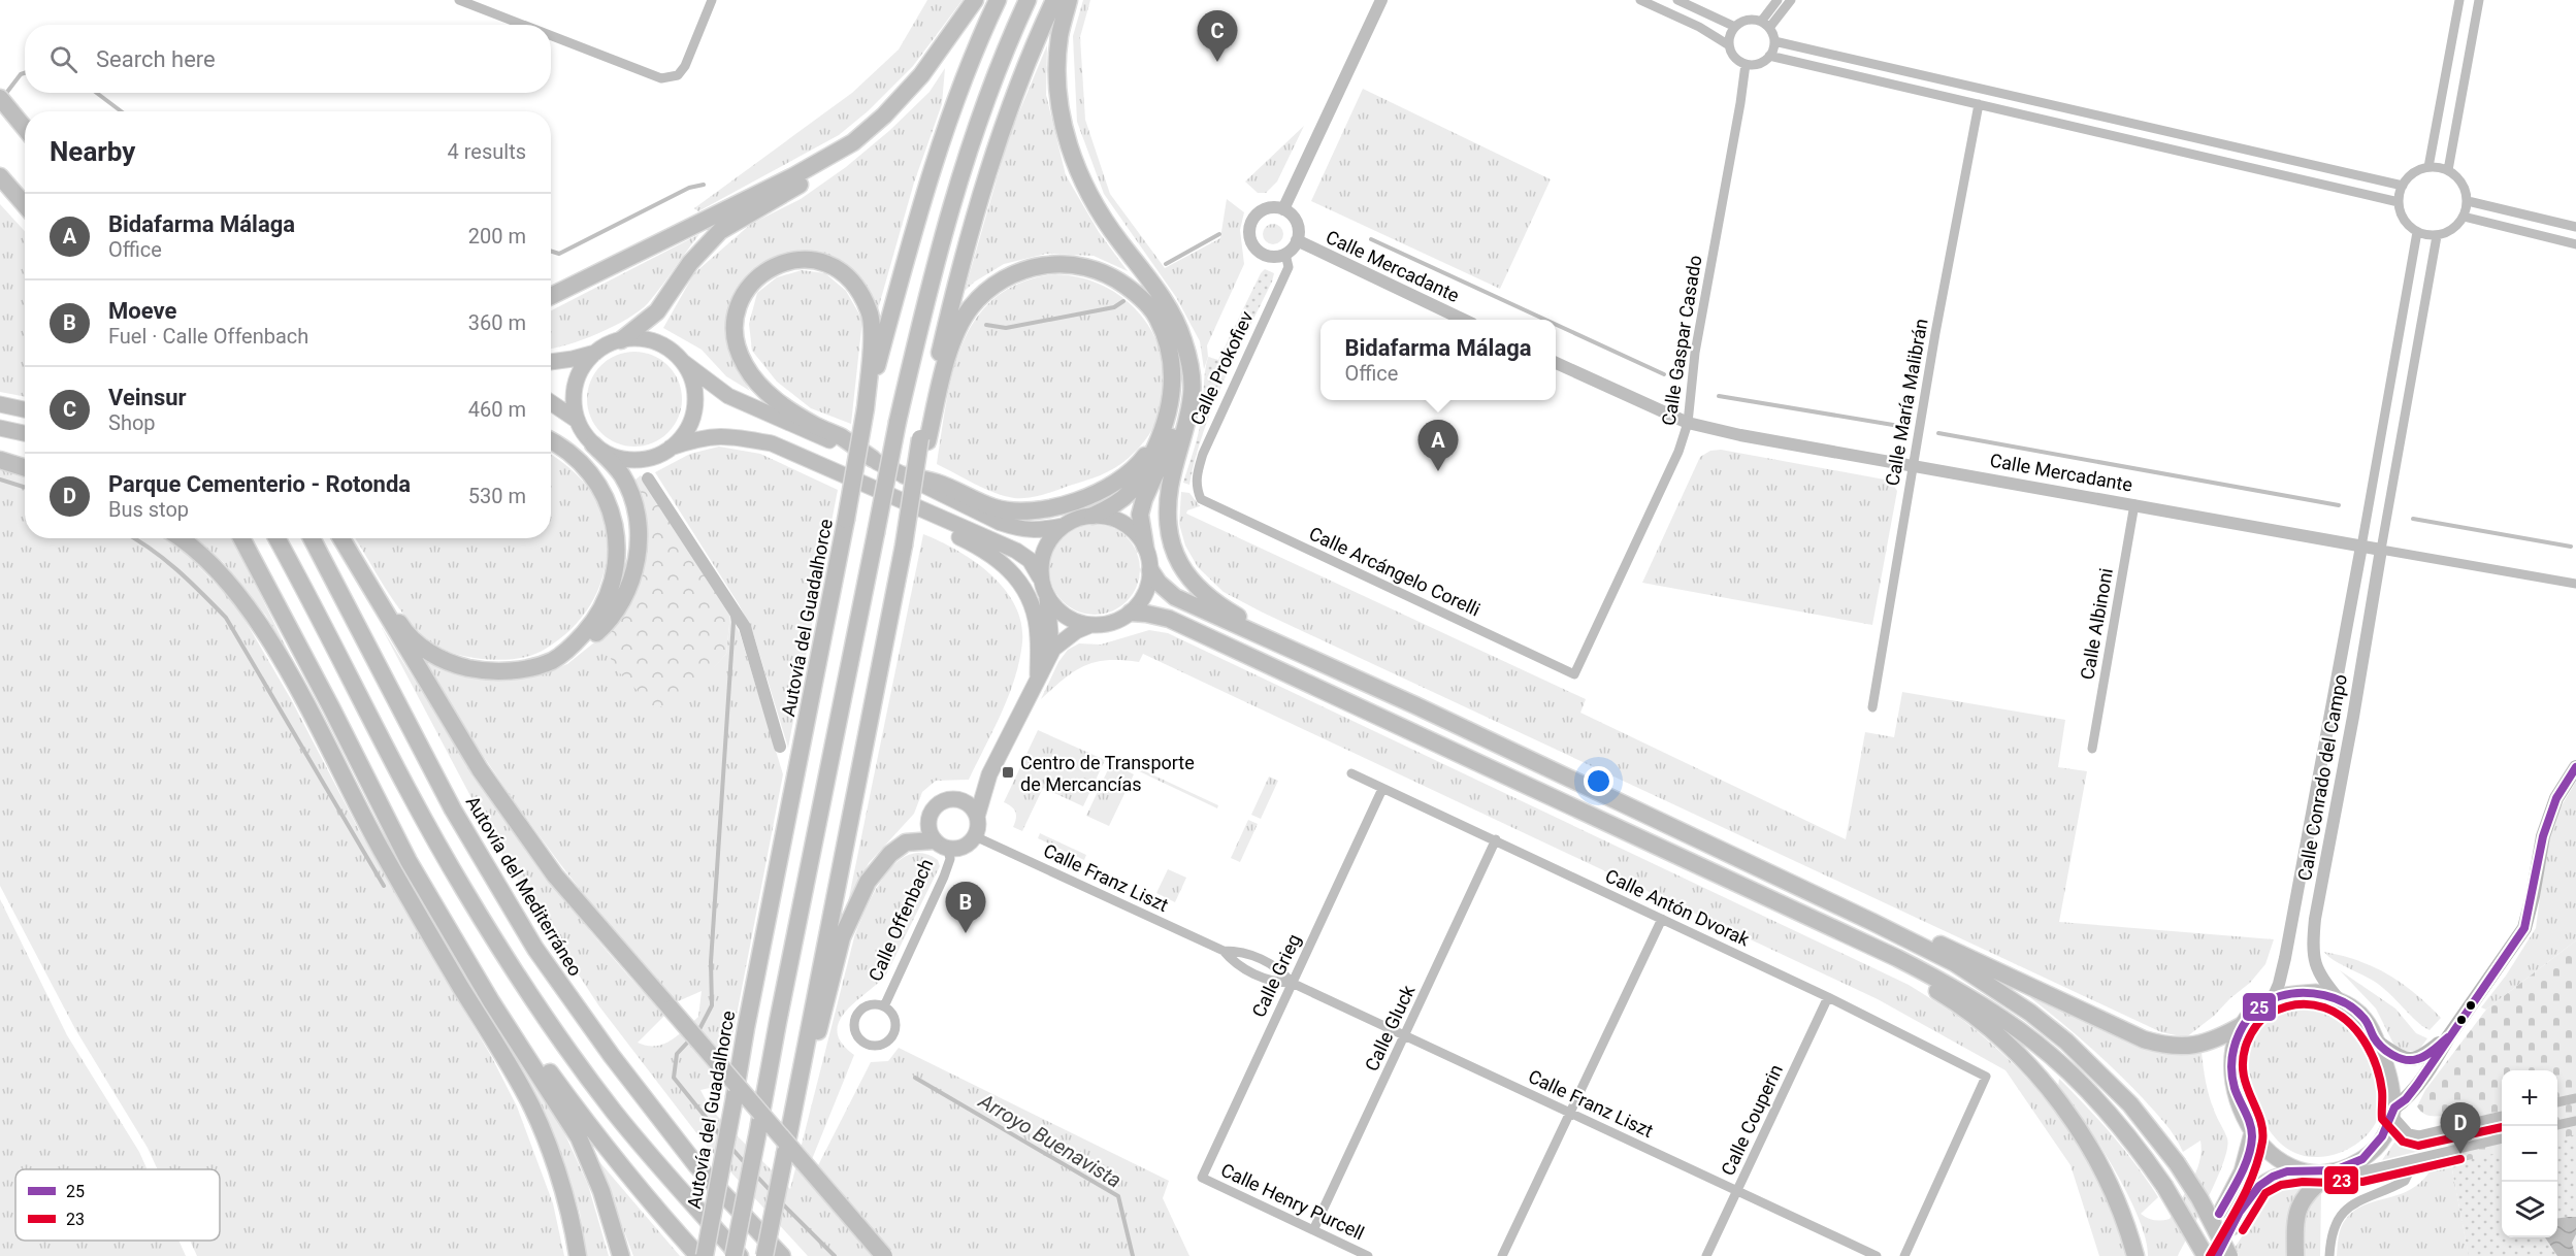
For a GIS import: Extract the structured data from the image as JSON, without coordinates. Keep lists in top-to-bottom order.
{
  "streets": {
    "highway": ["Autovía del Guadalhorce", "Autovía del Mediterráneo"],
    "street": [
      "Calle Mercadante",
      "Calle Gaspar Casado",
      "Calle Prokofiev",
      "Calle María Malibrán",
      "Calle Arcángelo Corelli",
      "Calle Albinoni",
      "Calle Conrado del Campo",
      "Calle Franz Liszt",
      "Calle Antón Dvorak",
      "Calle Offenbach",
      "Calle Grieg",
      "Calle Gluck",
      "Calle Couperin",
      "Calle Henry Purcell"
    ]
  },
  "crossings": [
    ["Calle Mercadante", "Calle Gaspar Casado"],
    ["Calle Mercadante", "Calle Prokofiev"],
    ["Calle Mercadante", "Calle María Malibrán"],
    ["Calle Mercadante", "Calle Albinoni"],
    ["Calle Mercadante", "Calle Conrado del Campo"],
    ["Calle Gaspar Casado", "Calle Arcángelo Corelli"],
    ["Calle Prokofiev", "Calle Arcángelo Corelli"],
    ["Calle Franz Liszt", "Calle Offenbach"],
    ["Calle Franz Liszt", "Calle Grieg"],
    ["Calle Franz Liszt", "Calle Gluck"],
    ["Calle Franz Liszt", "Calle Couperin"],
    ["Calle Antón Dvorak", "Calle Grieg"],
    ["Calle Antón Dvorak", "Calle Gluck"],
    ["Calle Antón Dvorak", "Calle Couperin"],
    ["Calle Grieg", "Calle Henry Purcell"],
    ["Calle Gluck", "Calle Henry Purcell"]
  ],
  "water": ["Arroyo Buenavista"],
  "places": {
    "transit": ["Centro de Transporte de Mercancías"]
  },
  "lines": ["transit line 25", "transit line 23"],
  "legend": ["25", "23"],
  "page": {
    "pins": [
      "C",
      "A",
      "B",
      "D"
    ],
    "search": "Search here",
    "heading": ["Nearby", "4 results"],
    "list": [
      {
        "mark": "A",
        "name": "Bidafarma Málaga",
        "note": "Office",
        "value": "200 m"
      },
      {
        "mark": "B",
        "name": "Moeve",
        "note": "Fuel · Calle Offenbach",
        "value": "360 m"
      },
      {
        "mark": "C",
        "name": "Veinsur",
        "note": "Shop",
        "value": "460 m"
      },
      {
        "mark": "D",
        "name": "Parque Cementerio - Rotonda",
        "note": "Bus stop",
        "value": "530 m"
      }
    ],
    "popup": ["Bidafarma Málaga", "Office"],
    "map_buttons": ["+", "−"]
  }
}
